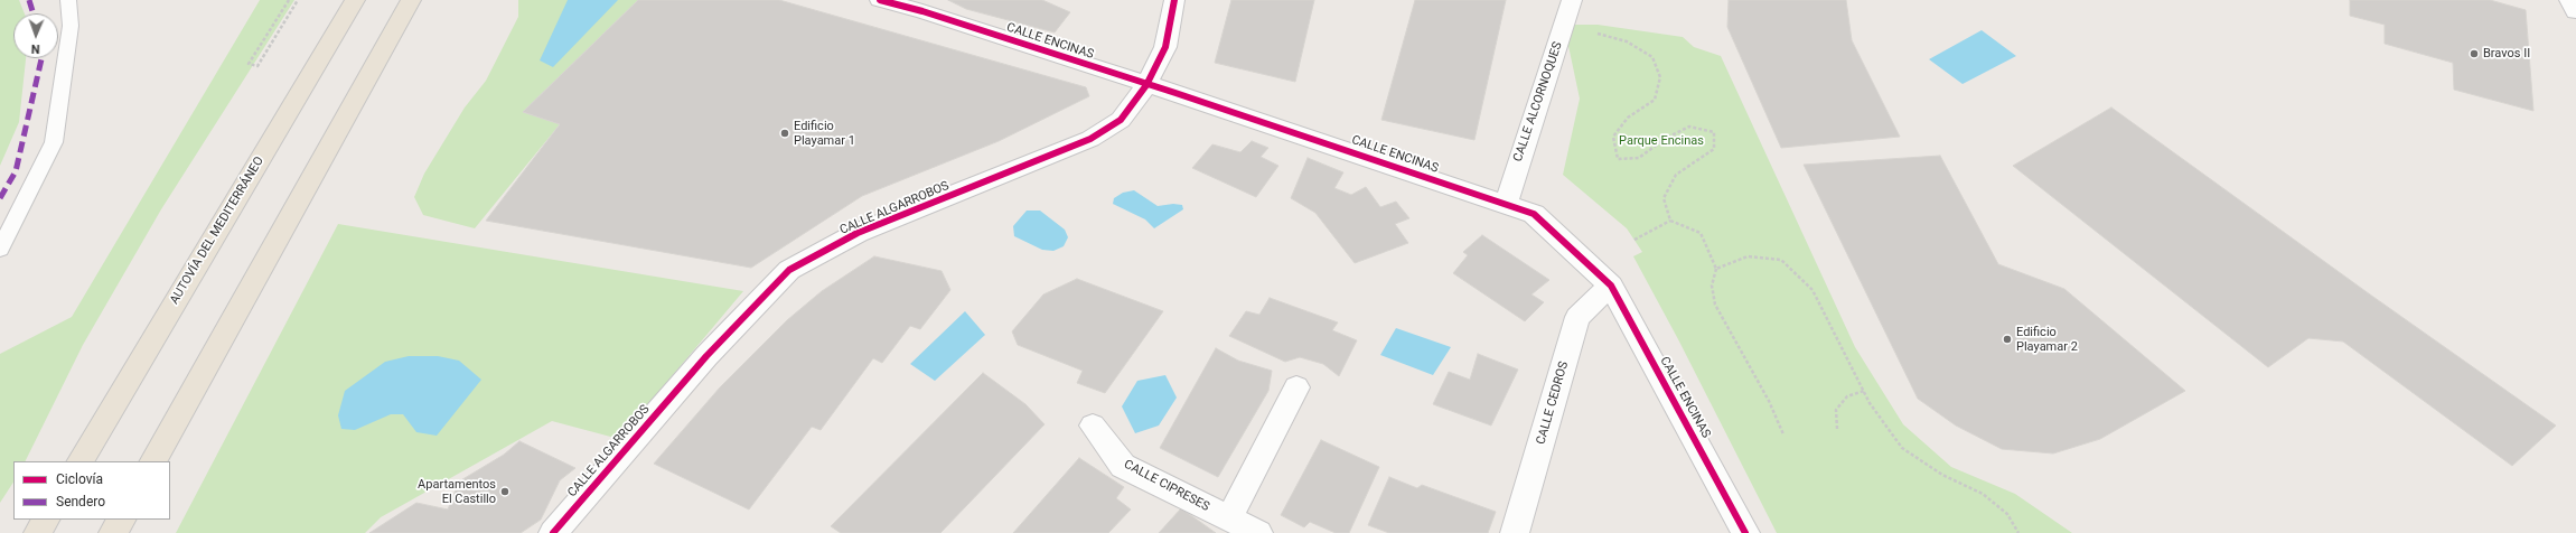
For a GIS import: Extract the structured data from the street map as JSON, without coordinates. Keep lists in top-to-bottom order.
{
  "streets": {
    "highway": ["AUTOVÍA DEL MEDITERRÁNEO"],
    "street": [
      "CALLE ENCINAS",
      "CALLE ALCORNOQUES",
      "CALLE ALGARROBOS",
      "CALLE CEDROS",
      "CALLE CIPRESES"
    ]
  },
  "crossings": [
    ["CALLE ENCINAS", "CALLE ALCORNOQUES"],
    ["CALLE ENCINAS", "CALLE ALGARROBOS"],
    ["CALLE ENCINAS", "CALLE CEDROS"]
  ],
  "parks": ["Parque Encinas"],
  "places": [
    "Bravos II",
    "Edificio Playamar 1",
    "Edificio Playamar 2",
    "Apartamentos El Castillo"
  ],
  "legend": ["Ciclovía", "Sendero"],
  "north": "bottom"
}
